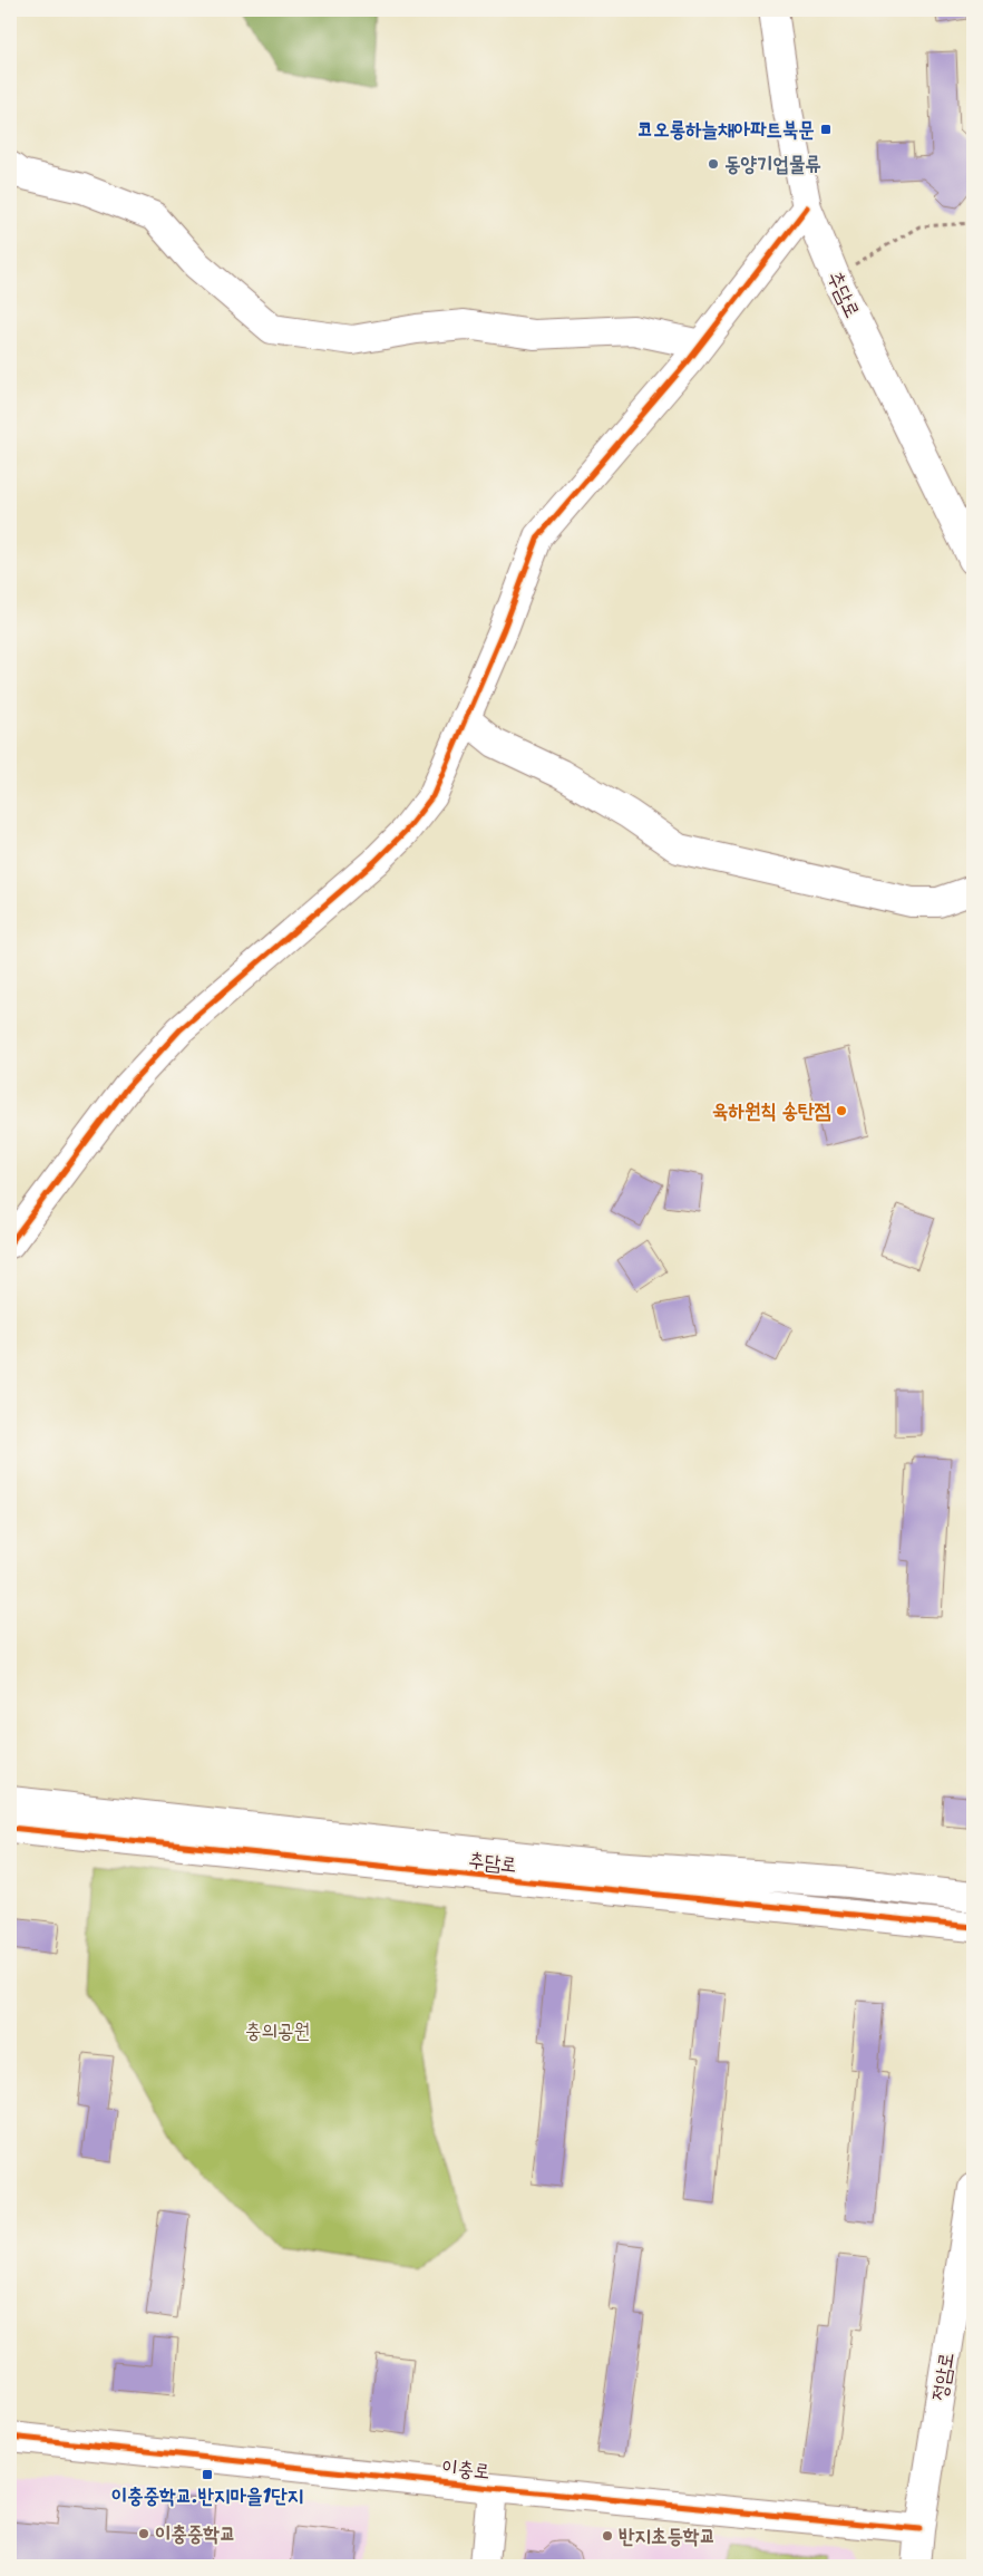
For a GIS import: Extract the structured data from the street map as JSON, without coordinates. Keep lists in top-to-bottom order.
{
  "streets": {
    "street": ["추담로", "정암로", "이충로"]
  },
  "crossings": [
    ["정암로", "이충로"]
  ],
  "parks": ["충의공원"],
  "places": {
    "transit": ["코오롱하늘채아파트북문", "이충중학교.반지마을1단지"],
    "other": [
      "동양기업물류",
      "육하원칙 송탄점",
      "이충중학교",
      "반지초등학교"
    ]
  }
}
